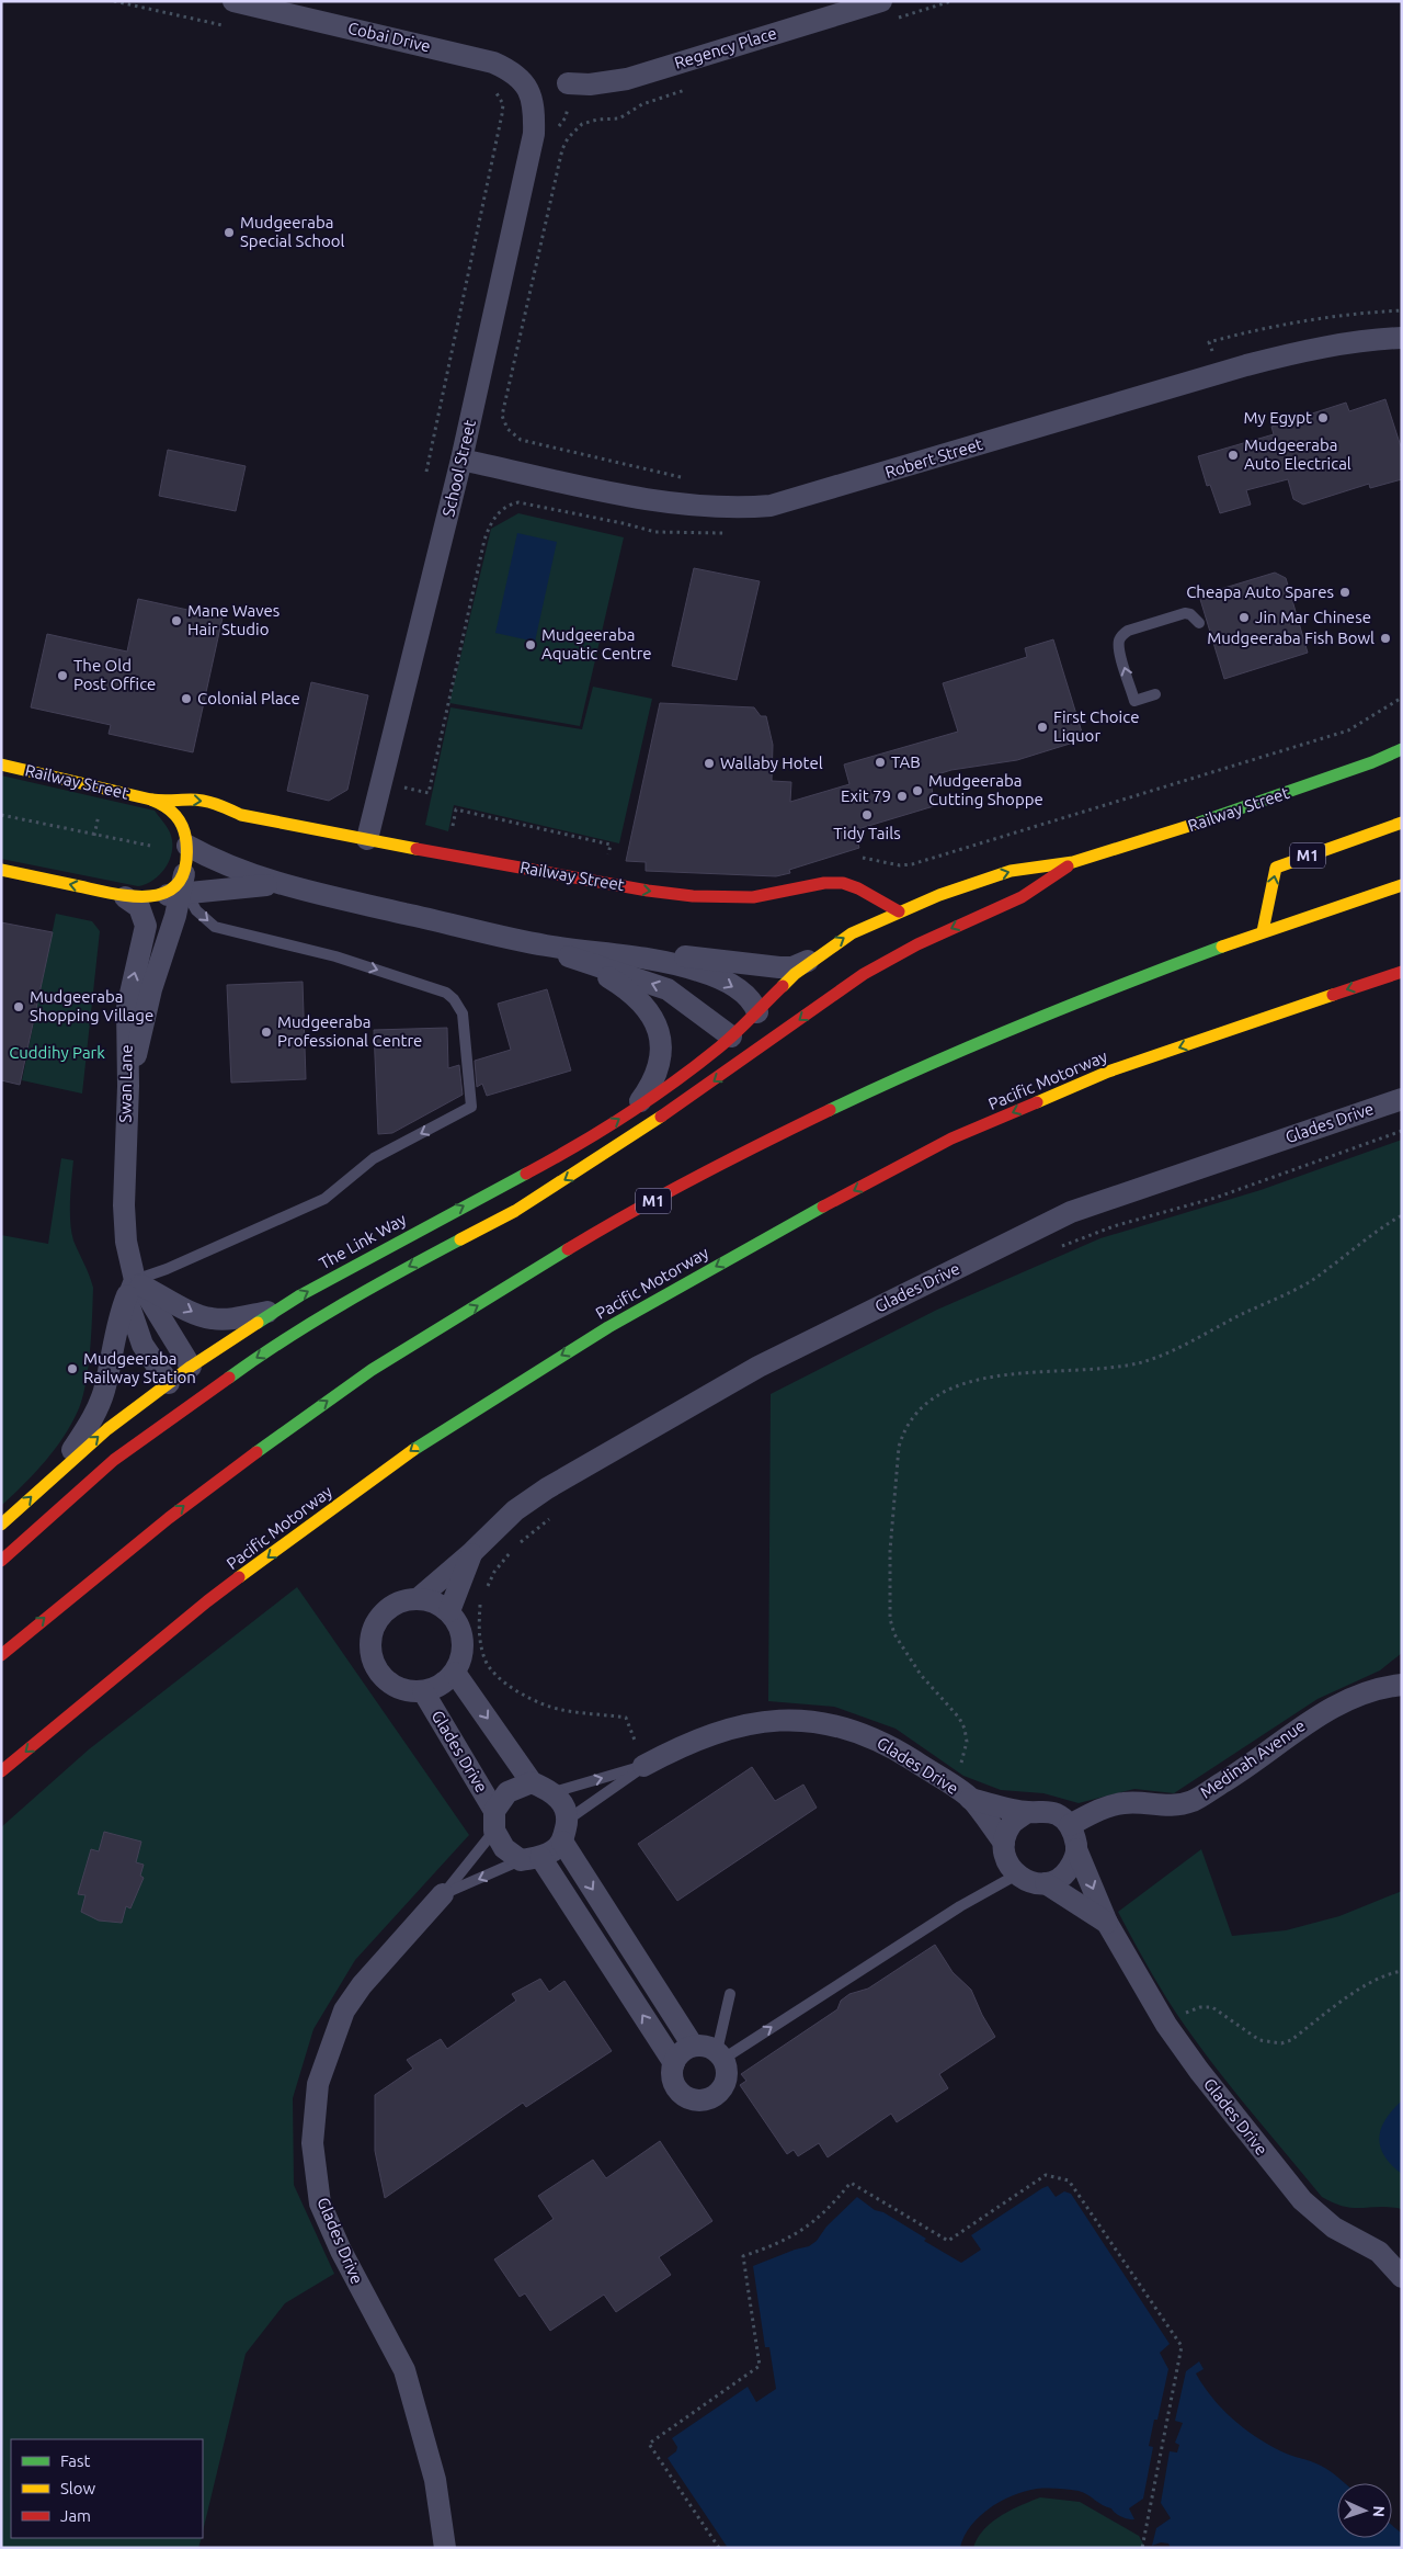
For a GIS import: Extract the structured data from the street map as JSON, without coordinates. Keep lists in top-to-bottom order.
{
  "streets": {
    "main road": [
      "Railway Street",
      "M1",
      "Pacific Motorway",
      "The Link Way"
    ],
    "street": [
      "Cobai Drive",
      "Regency Place",
      "Robert Street",
      "School Street",
      "Swan Lane",
      "Glades Drive",
      "Medinah Avenue"
    ]
  },
  "crossings": [
    ["Cobai Drive", "School Street"],
    ["Robert Street", "School Street"],
    ["School Street", "Railway Street"],
    ["Railway Street", "Swan Lane"],
    ["Railway Street", "The Link Way"],
    ["Swan Lane", "The Link Way"],
    ["Glades Drive", "Medinah Avenue"]
  ],
  "parks": ["Cuddihy Park"],
  "places": [
    "Mudgeeraba Special School",
    "My Egypt",
    "Mudgeeraba Auto Electrical",
    "Cheapa Auto Spares",
    "Jin Mar Chinese",
    "Mane Waves Hair Studio",
    "Mudgeeraba Fish Bowl",
    "Mudgeeraba Aquatic Centre",
    "The Old Post Office",
    "Colonial Place",
    "First Choice Liquor",
    "TAB",
    "Wallaby Hotel",
    "Mudgeeraba Cutting Shoppe",
    "Exit 79",
    "Tidy Tails",
    "Mudgeeraba Shopping Village",
    "Mudgeeraba Professional Centre",
    "Mudgeeraba Railway Station"
  ],
  "legend": ["Fast", "Slow", "Jam"],
  "north": "right"
}
